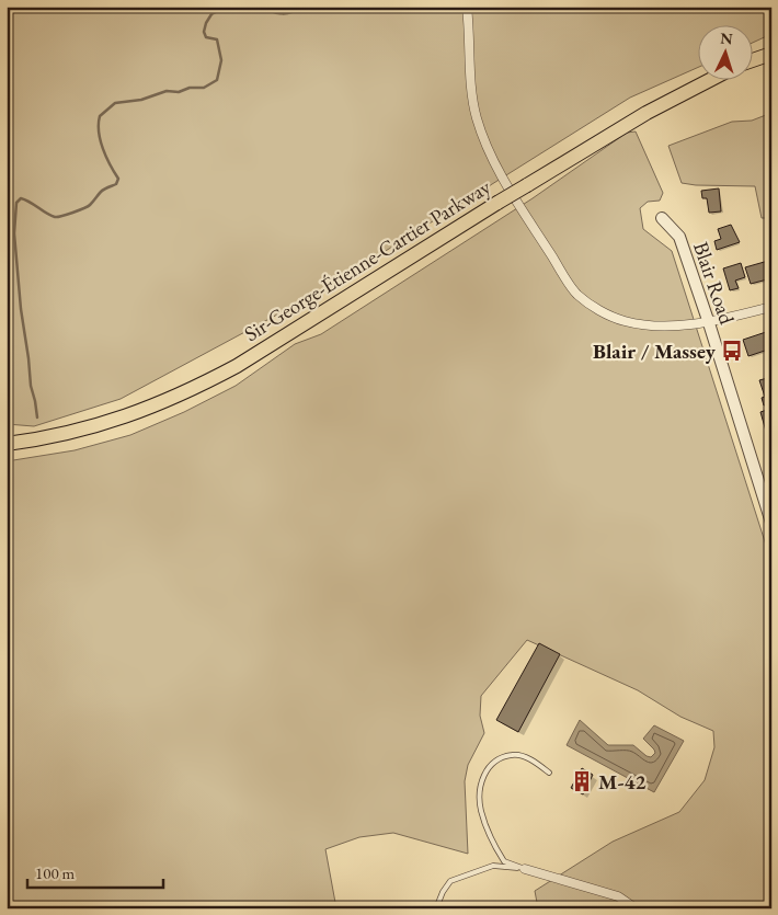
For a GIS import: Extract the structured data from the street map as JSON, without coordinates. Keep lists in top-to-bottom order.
{
  "streets": {
    "main road": ["Sir-George-Étienne-Cartier Parkway"],
    "street": ["Blair Road"]
  },
  "places": {
    "bus stop": ["Blair / Massey"],
    "building": ["M-42"]
  },
  "scale_bar": "100 m",
  "north": "top"
}
